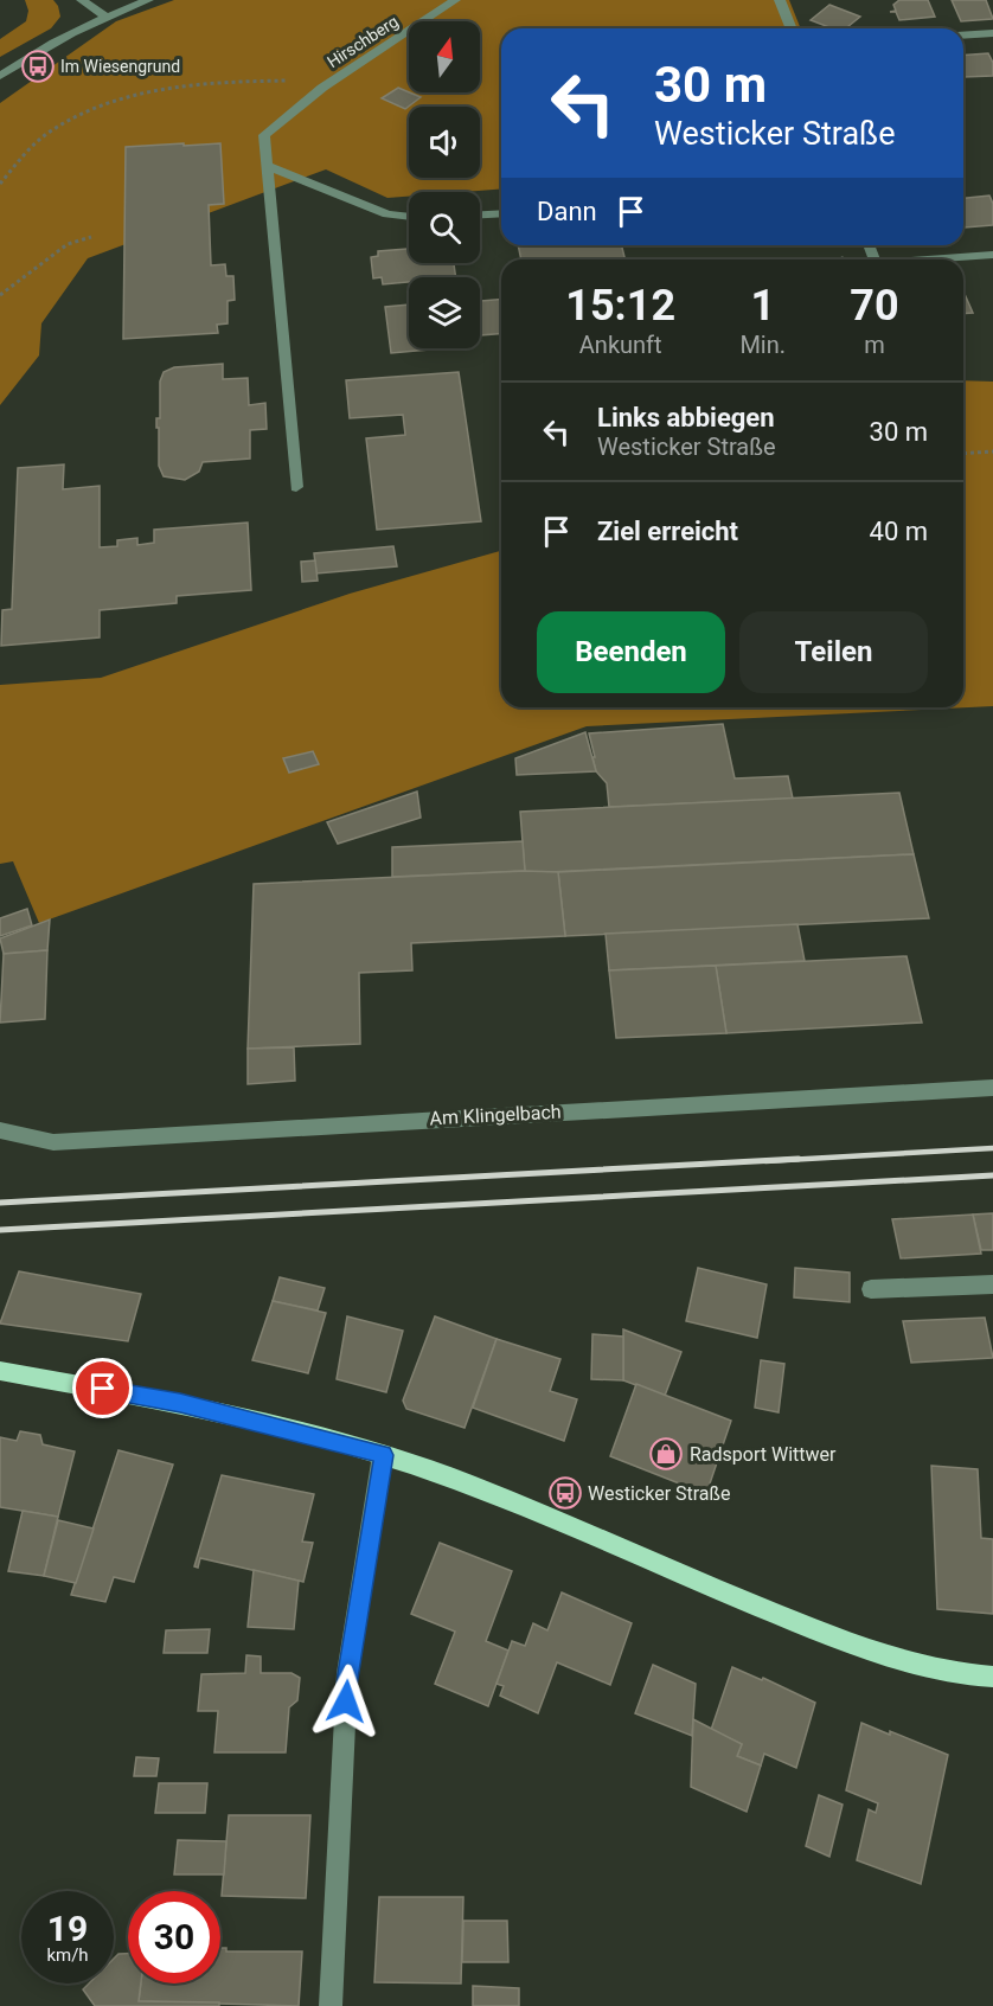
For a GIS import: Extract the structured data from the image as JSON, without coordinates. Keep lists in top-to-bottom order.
{
  "streets": {
    "street": ["Hirschberg", "Am Klingelbach"]
  },
  "places": {
    "bus stop": ["Im Wiesengrund", "Westicker Straße"],
    "shop": ["Radsport Wittwer"]
  },
  "north": "top",
  "page": {
    "turn": ["30 m", "Westicker Straße"],
    "then": "Dann",
    "eta": [
      "15:12",
      "Ankunft",
      "1",
      "Min.",
      "70",
      "m"
    ],
    "list": [
      {
        "name": "Links abbiegen",
        "note": "Westicker Straße",
        "value": "30 m"
      },
      {
        "name": "Ziel erreicht",
        "value": "40 m"
      }
    ],
    "buttons": ["Beenden", "Teilen"],
    "speed": "19 km/h",
    "limit": "30"
  }
}
